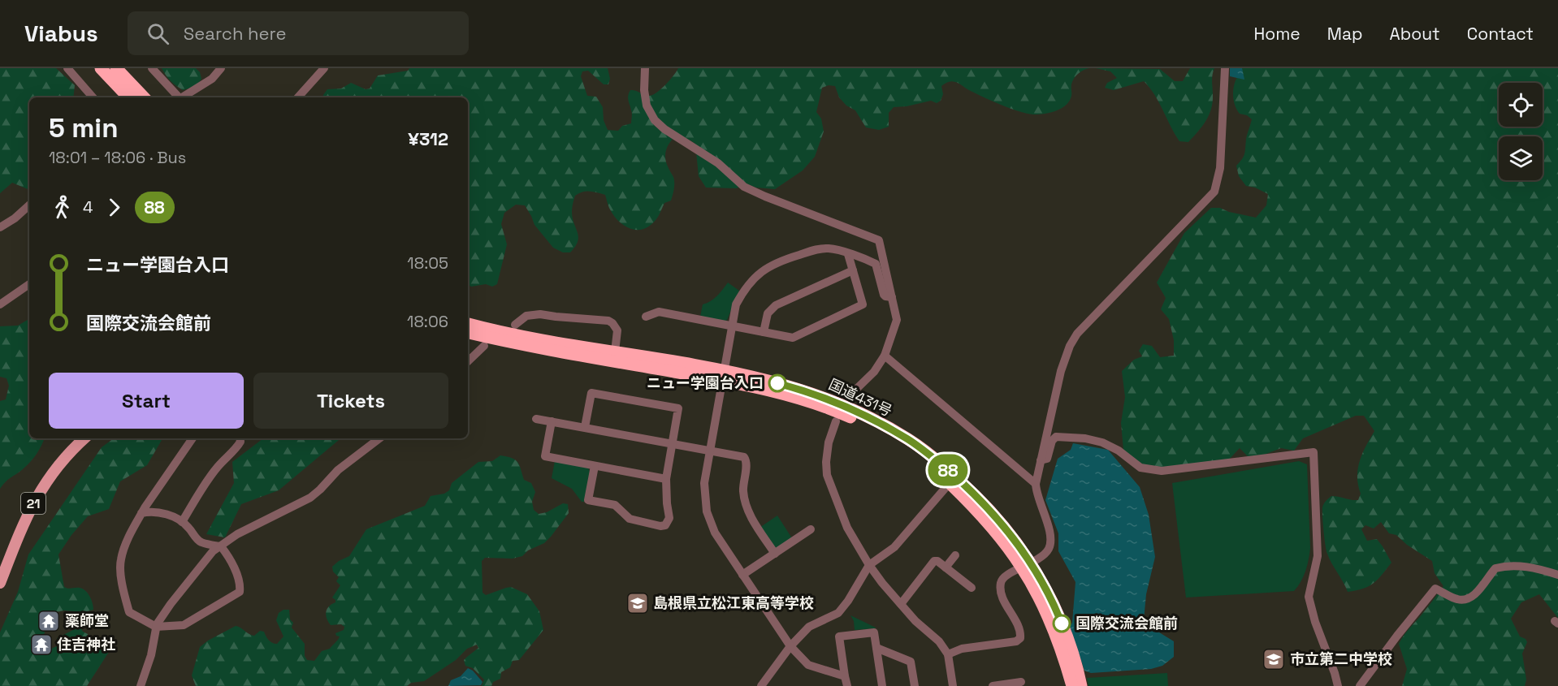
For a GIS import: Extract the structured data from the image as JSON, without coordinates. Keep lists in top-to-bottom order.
{
  "streets": {
    "highway": ["国道431号"],
    "main road": ["21"]
  },
  "places": {
    "other": ["ニュー学園台入口", "国際交流会館前"],
    "school or university": ["島根県立松江東高等学校", "市立第二中学校"],
    "temple": ["薬師堂", "住吉神社"]
  },
  "lines": ["bus line 88"],
  "page": {
    "header": "Viabus",
    "search": "Search here",
    "nav": [
      "Home",
      "Map",
      "About",
      "Contact"
    ],
    "on_map": "88",
    "heading": ["5 min", "18:01 – 18:06 · Bus", "¥312"],
    "legs": ["4", "88"],
    "list": [
      {
        "name": "ニュー学園台入口",
        "value": "18:05"
      },
      {
        "name": "国際交流会館前",
        "value": "18:06"
      }
    ],
    "buttons": ["Start", "Tickets"]
  }
}
